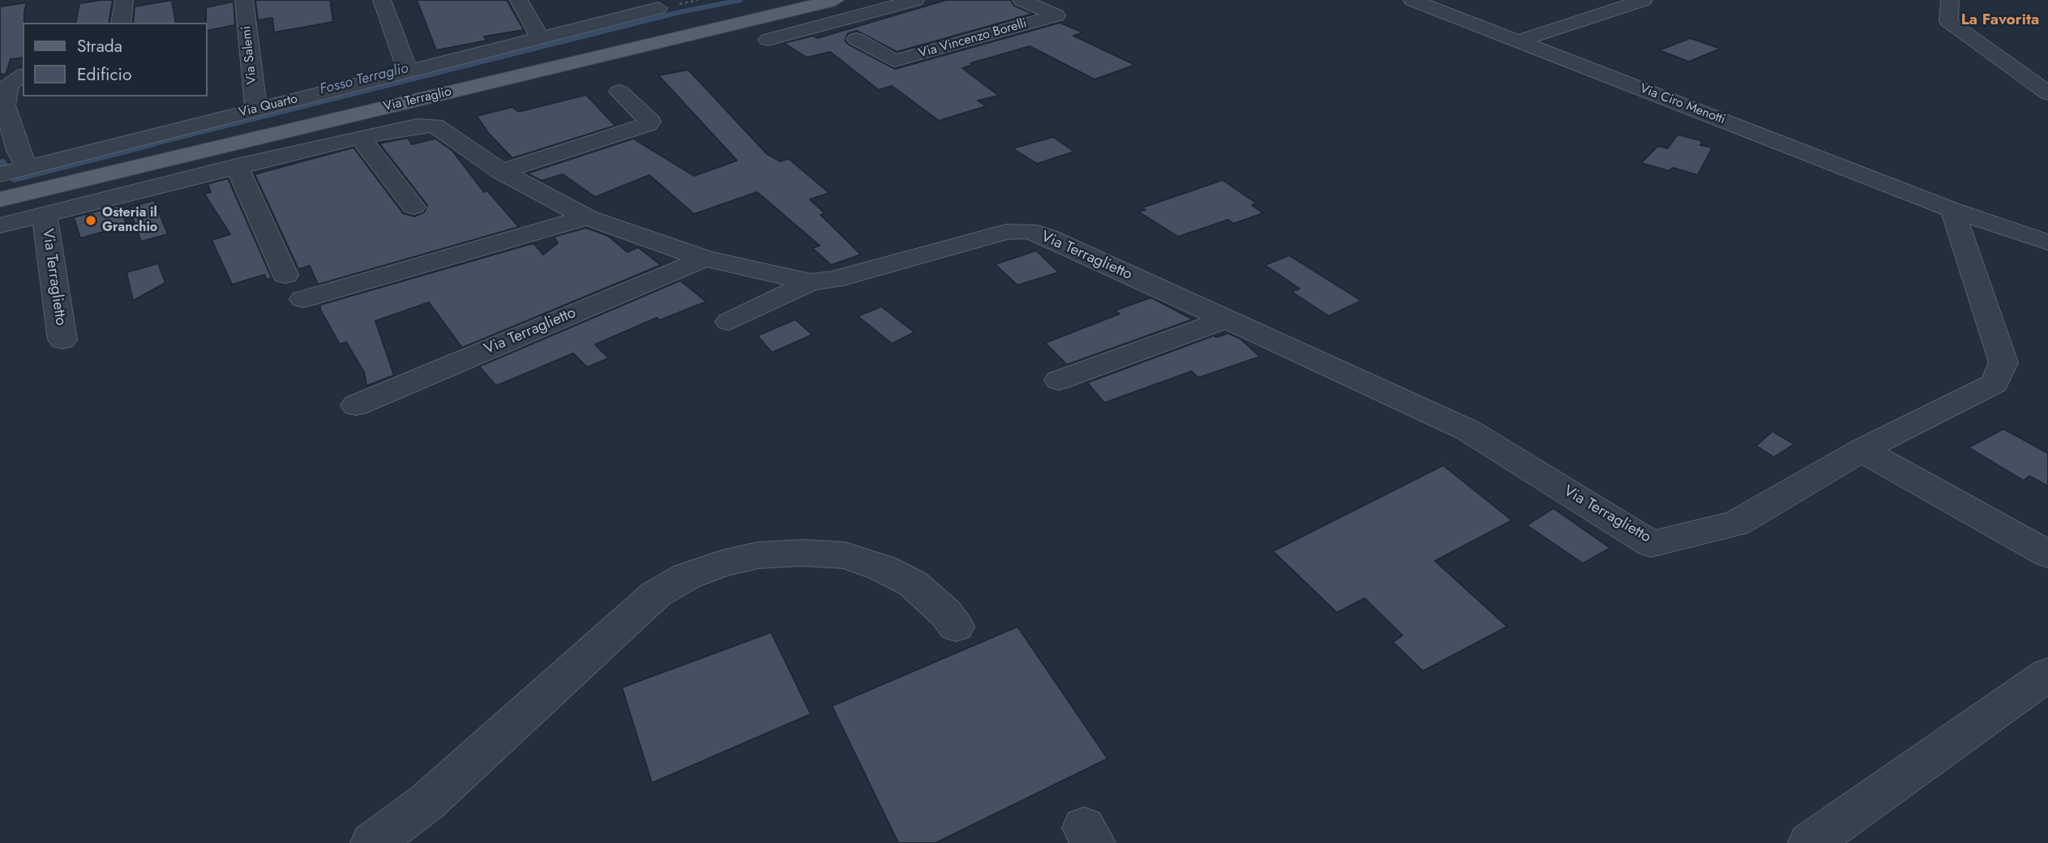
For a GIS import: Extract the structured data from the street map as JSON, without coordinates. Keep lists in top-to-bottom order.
{
  "streets": {
    "main road": ["Via Terraglio"],
    "street": [
      "Via Vincenzo Borelli",
      "Via Salemi",
      "Via Ciro Menotti",
      "Via Quarto",
      "Via Terraglietto"
    ]
  },
  "crossings": [
    ["Via Salemi", "Via Quarto"]
  ],
  "districts": ["La Favorita"],
  "water": ["Fosso Terraglio"],
  "places": ["Osteria il Granchio"],
  "legend": ["Strada", "Edificio"]
}
